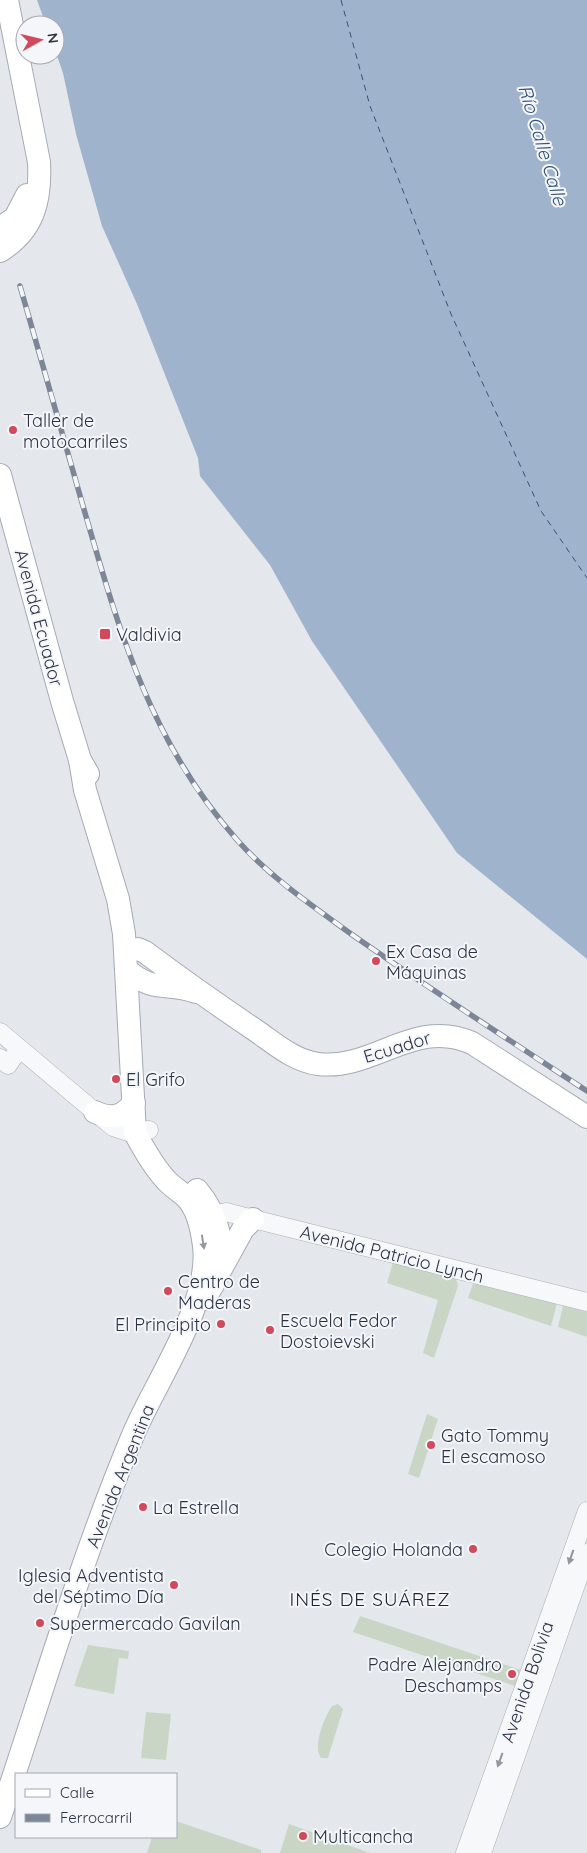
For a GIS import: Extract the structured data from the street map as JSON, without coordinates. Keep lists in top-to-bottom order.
{
  "streets": {
    "main road": ["Avenida Ecuador", "Ecuador", "Avenida Argentina"],
    "street": ["Avenida Patricio Lynch", "Avenida Bolivia"]
  },
  "crossings": [
    ["Avenida Ecuador", "Ecuador"],
    ["Avenida Ecuador", "Avenida Argentina"],
    ["Ecuador", "Avenida Argentina"],
    ["Avenida Patricio Lynch", "Avenida Argentina"]
  ],
  "districts": ["INÉS DE SUÁREZ"],
  "water": ["Río Calle Calle"],
  "places": {
    "other": [
      "Taller de motocarriles",
      "Ex Casa de Máquinas",
      "El Grifo",
      "Centro de Maderas",
      "El Principito",
      "Escuela Fedor Dostoievski",
      "Gato Tommy El escamoso",
      "La Estrella",
      "Colegio Holanda",
      "Iglesia Adventista del Séptimo Día",
      "Supermercado Gavilan",
      "Padre Alejandro Deschamps",
      "Multicancha"
    ],
    "transit": ["Valdivia"]
  },
  "legend": ["Calle", "Ferrocarril"],
  "north": "right"
}
